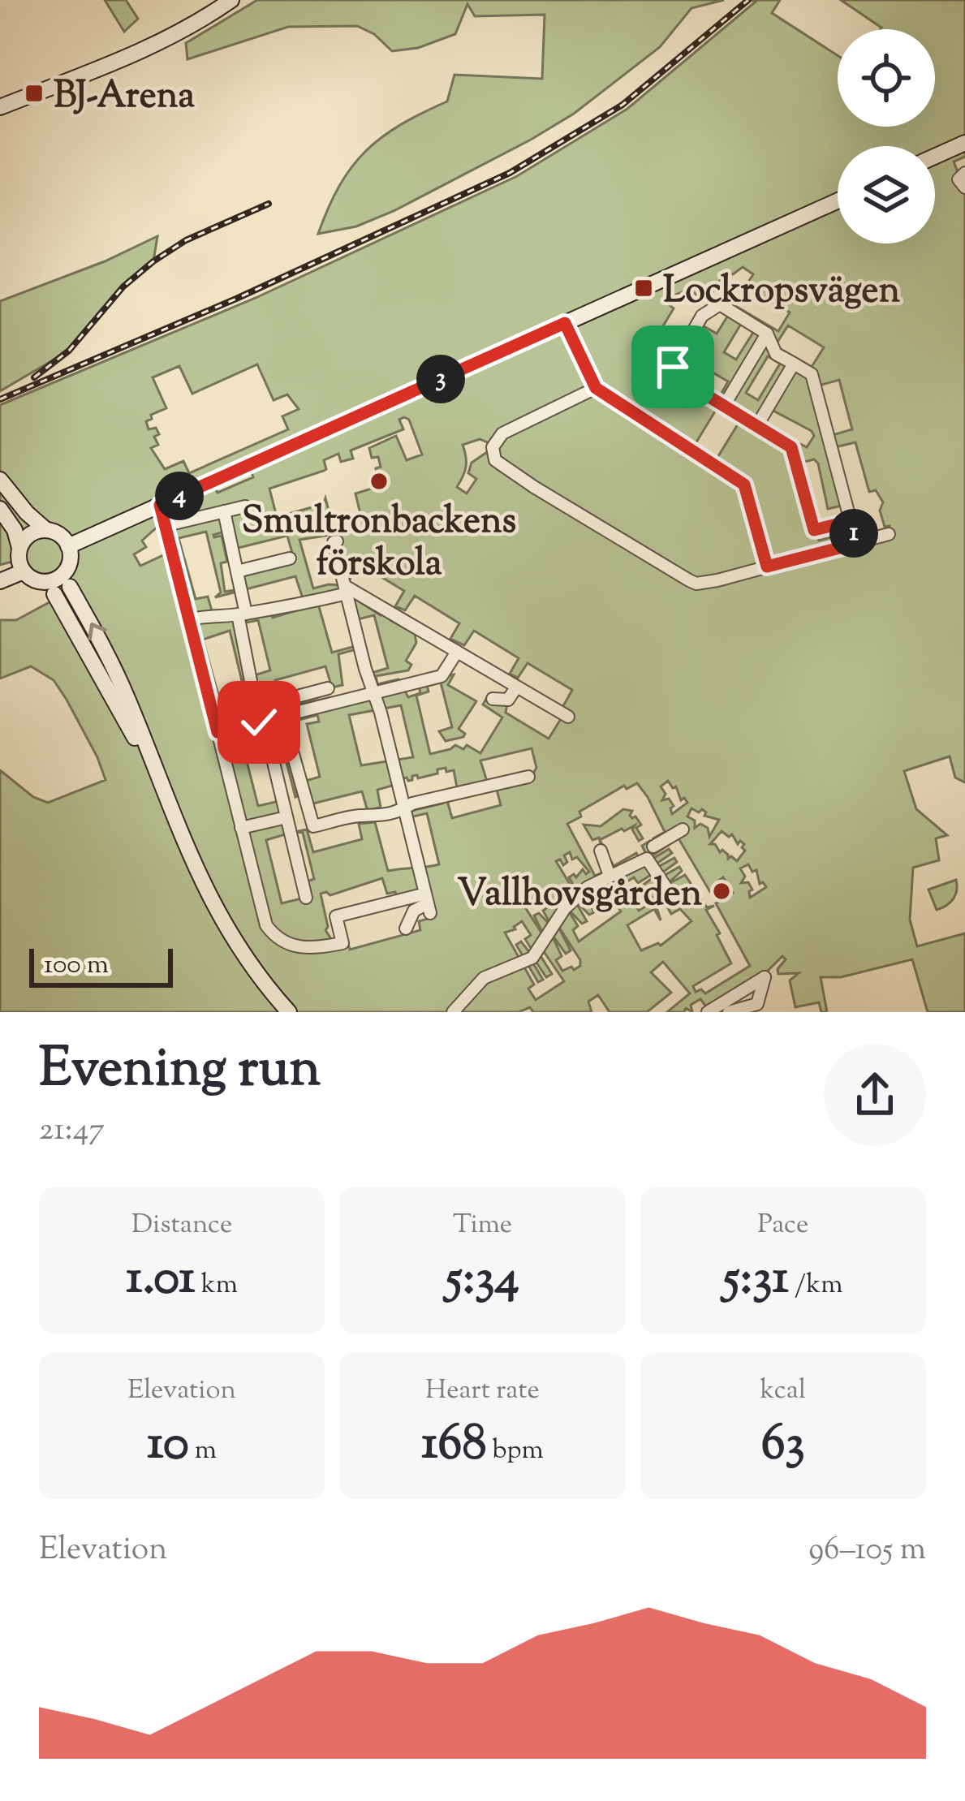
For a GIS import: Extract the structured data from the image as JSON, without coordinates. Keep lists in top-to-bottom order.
{
  "places": {
    "transit": ["BJ-Arena", "Lockropsvägen"],
    "other": ["Smultronbackens förskola", "Vallhovsgården"]
  },
  "scale_bar": "100 m",
  "page": {
    "pins": ["3", "4", "1"],
    "scale": "100 m",
    "heading": ["Evening run", "21:47"],
    "stats": [
      ["Distance", "1.01 km"],
      ["Time", "5:34"],
      ["Pace", "5:31 /km"],
      ["Elevation", "10 m"],
      ["Heart rate", "168 bpm"],
      ["kcal", "63"]
    ],
    "chart": ["Elevation", "96–105 m"]
  }
}
